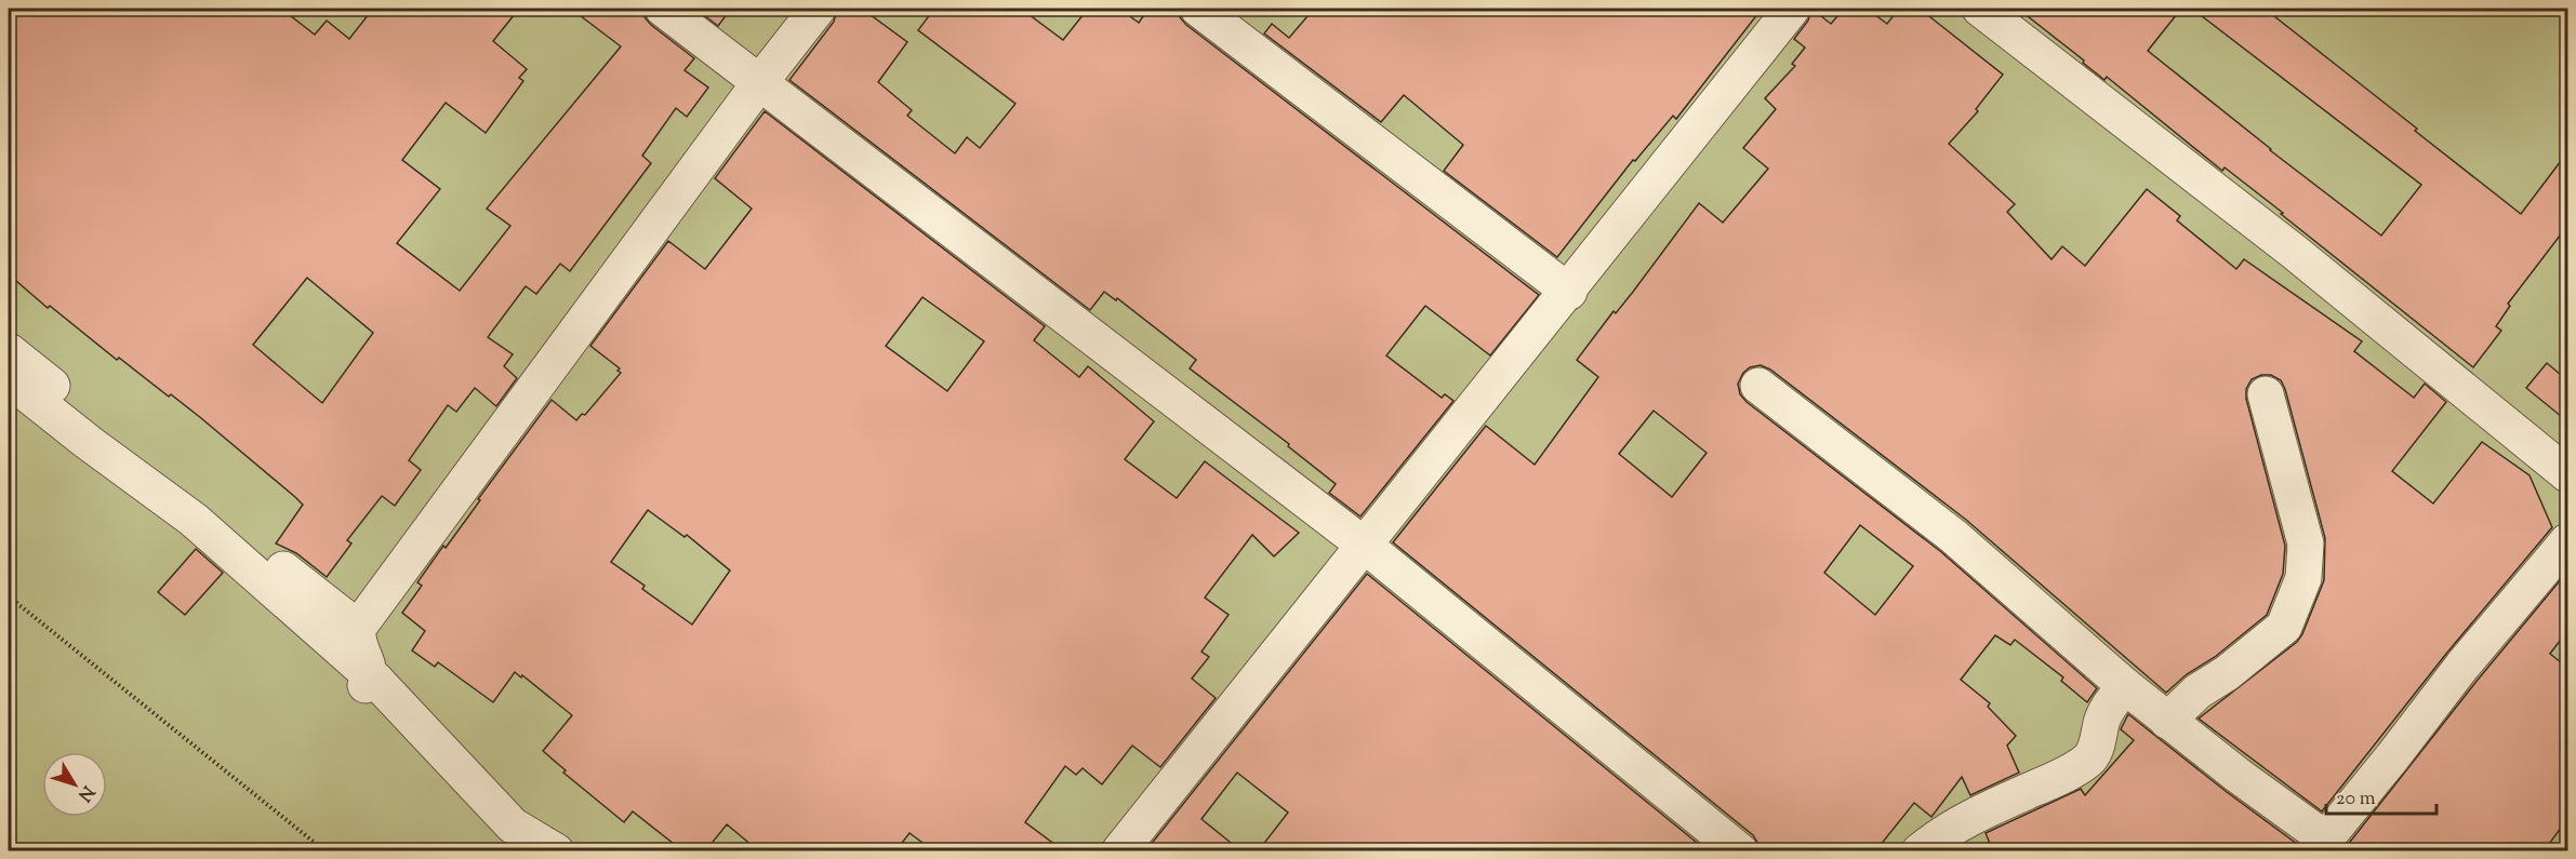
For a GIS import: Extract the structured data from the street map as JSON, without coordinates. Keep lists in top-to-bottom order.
{
  "scale_bar": "20 m",
  "north": "bottom right"
}
